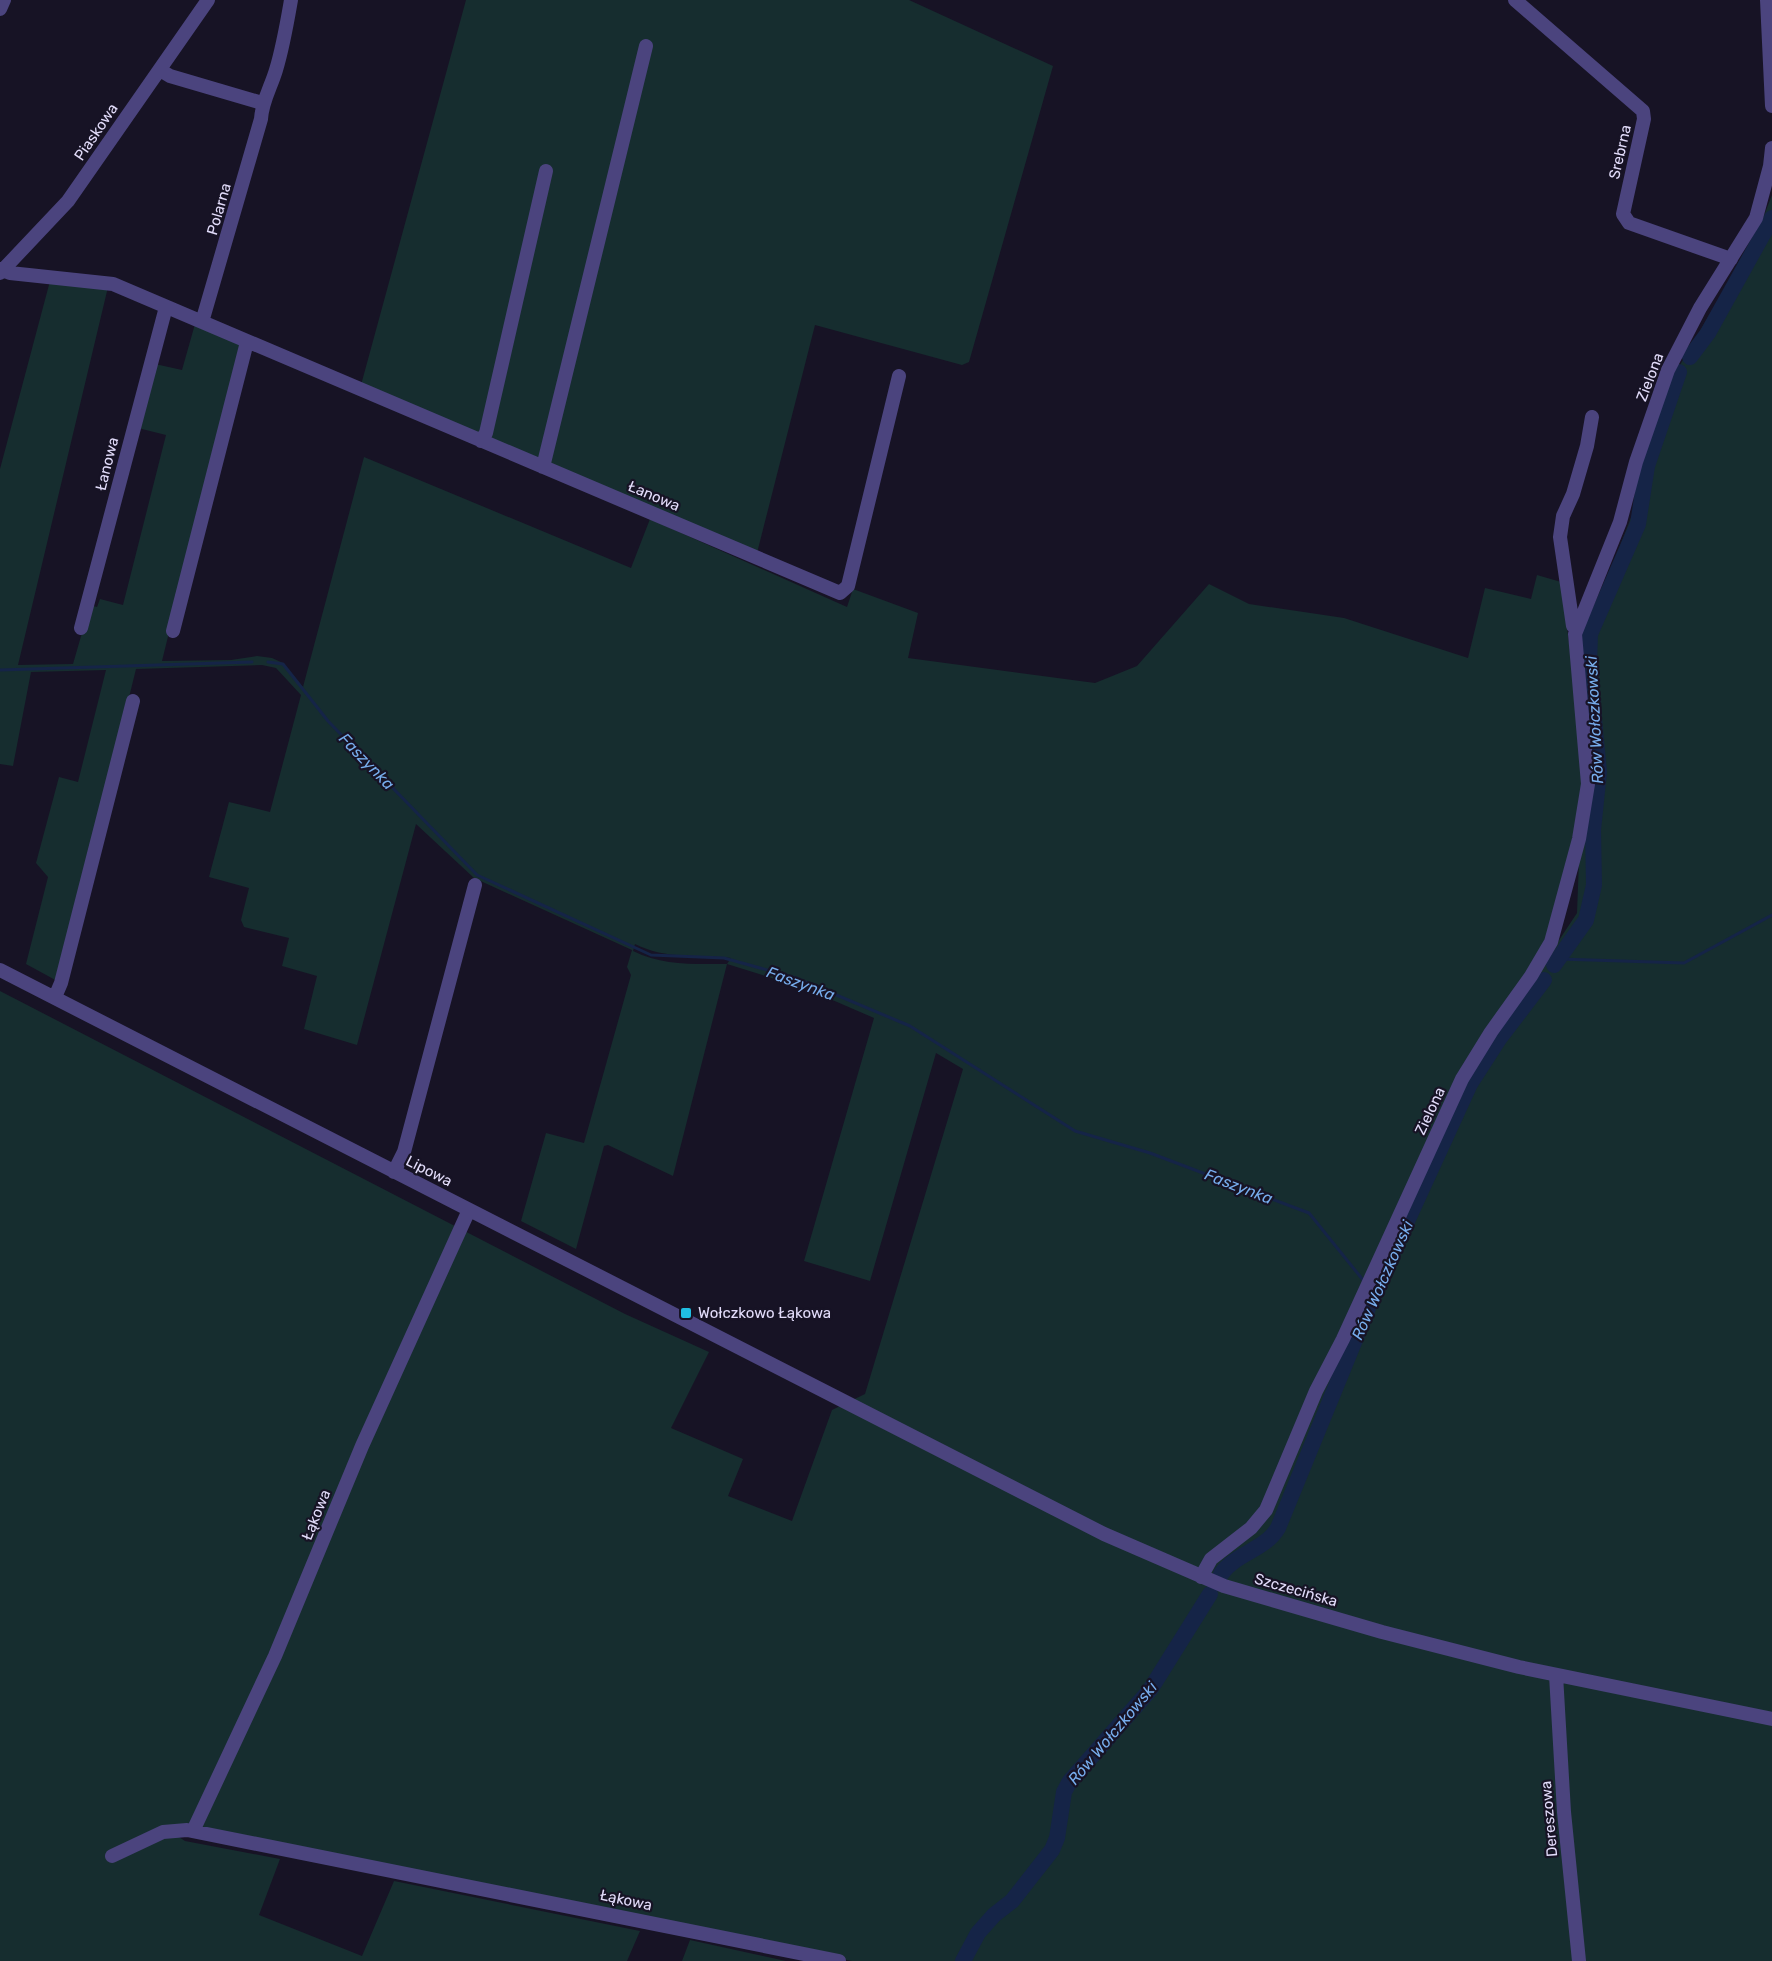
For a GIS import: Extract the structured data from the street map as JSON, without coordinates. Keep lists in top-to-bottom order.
{
  "streets": {
    "street": [
      "Piaskowa",
      "Srebrna",
      "Polarna",
      "Zielona",
      "Łanowa",
      "Lipowa",
      "Łąkowa",
      "Szczecińska",
      "Dereszowa"
    ]
  },
  "crossings": [
    ["Piaskowa", "Łanowa"],
    ["Srebrna", "Zielona"],
    ["Polarna", "Łanowa"],
    ["Zielona", "Szczecińska"],
    ["Lipowa", "Łąkowa"],
    ["Lipowa", "Szczecińska"],
    ["Szczecińska", "Dereszowa"]
  ],
  "water": ["Rów Wołczkowski", "Faszynka"],
  "places": {
    "transit": ["Wołczkowo Łąkowa"]
  }
}
